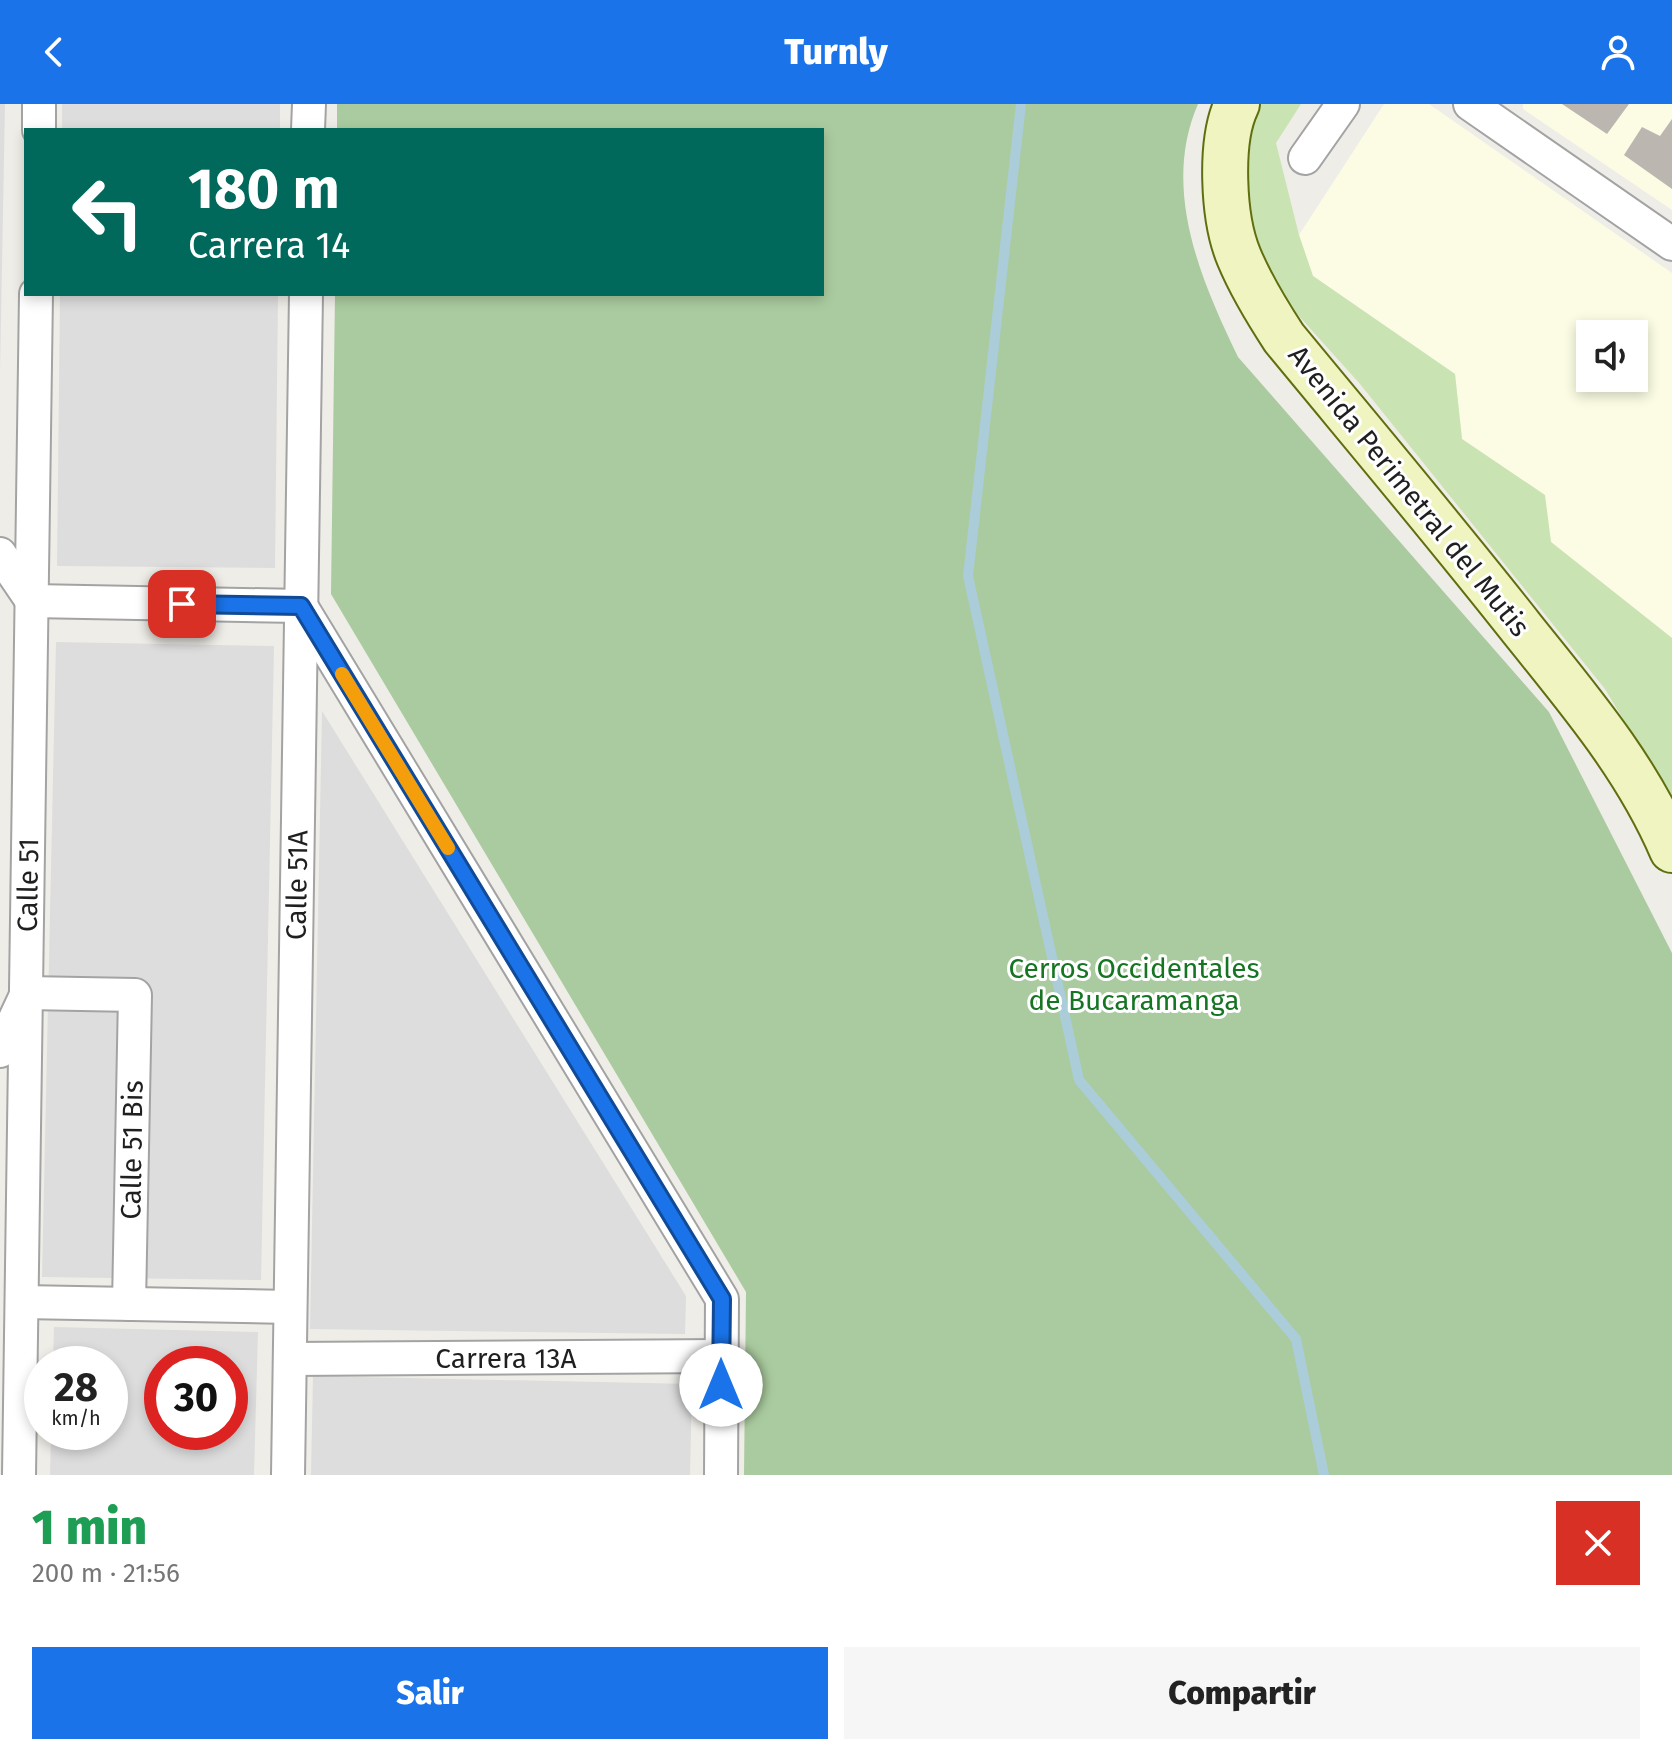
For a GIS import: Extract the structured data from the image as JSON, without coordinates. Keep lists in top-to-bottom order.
{
  "streets": {
    "street": [
      "Avenida Perimetral del Mutis",
      "Calle 51",
      "Calle 51A",
      "Calle 51 Bis",
      "Carrera 13A"
    ]
  },
  "crossings": [
    ["Calle 51", "Calle 51 Bis"],
    ["Calle 51A", "Carrera 13A"]
  ],
  "parks": ["Cerros Occidentales de Bucaramanga"],
  "page": {
    "header": "Turnly",
    "turn": ["180 m", "Carrera 14"],
    "speed": "28 km/h",
    "limit": "30",
    "heading": ["1 min", "200 m · 21:56"],
    "buttons": ["Salir", "Compartir"]
  }
}
